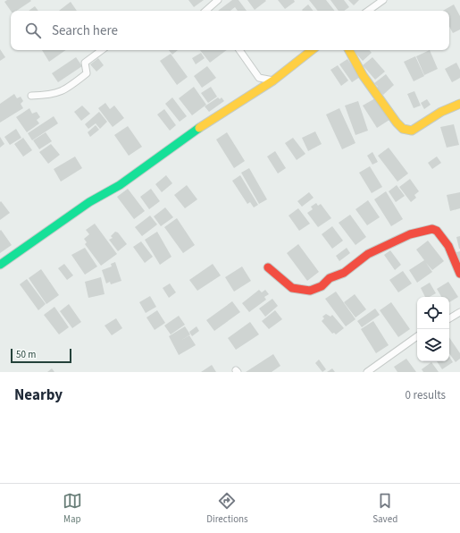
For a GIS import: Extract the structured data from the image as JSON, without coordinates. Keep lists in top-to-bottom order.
{
  "scale_bar": "50 m",
  "page": {
    "search": "Search here",
    "scale": "50 m",
    "heading": ["Nearby", "0 results"],
    "nav": ["Map", "Directions", "Saved"]
  }
}
